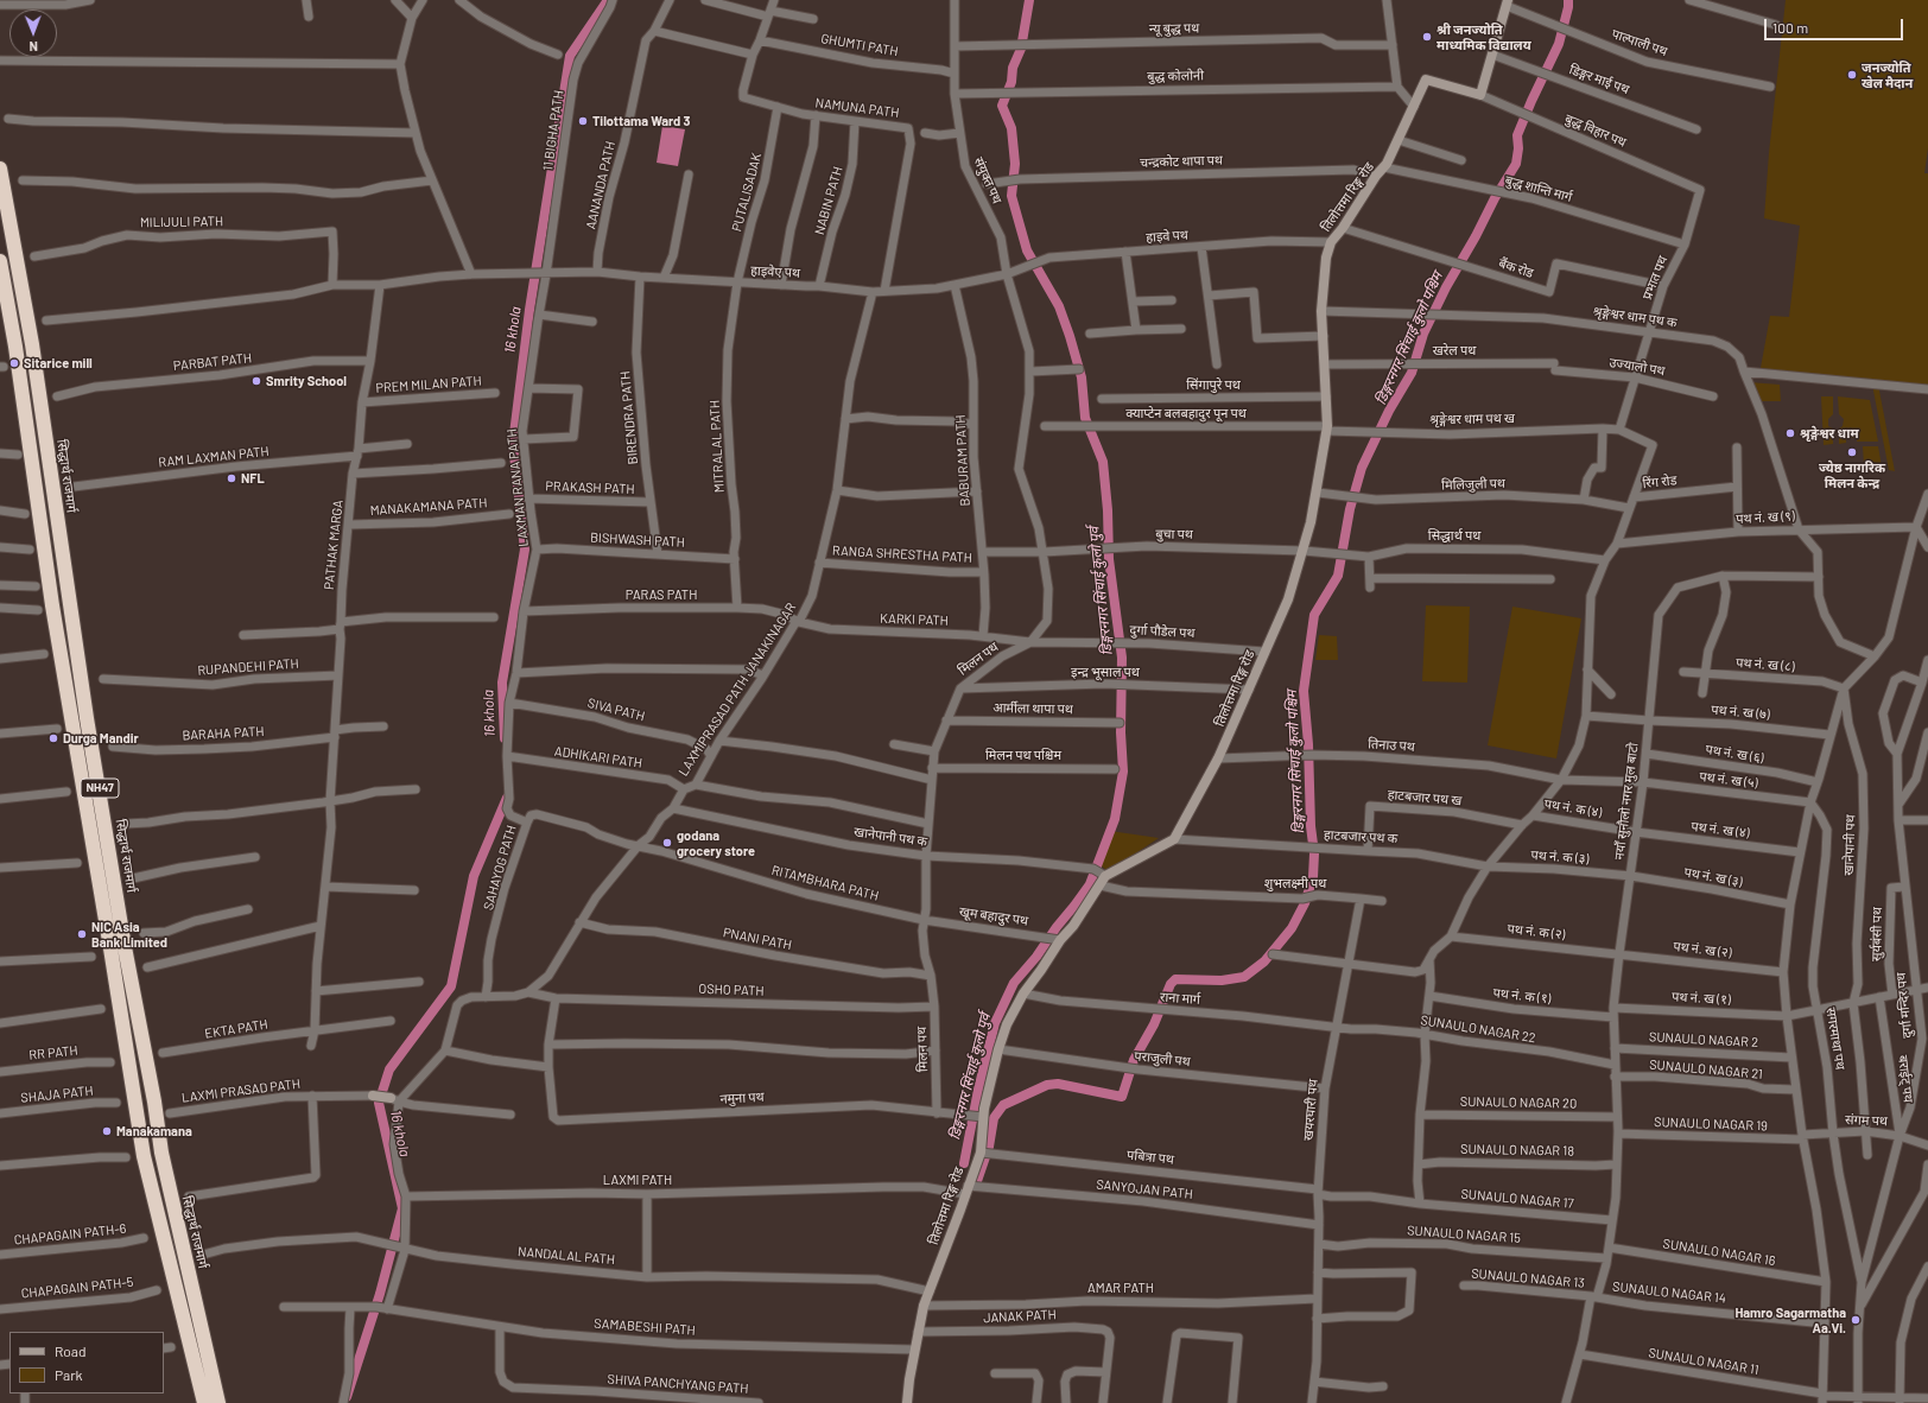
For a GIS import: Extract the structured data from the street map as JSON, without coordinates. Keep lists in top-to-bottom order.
{
  "streets": {
    "highway": ["सिद्धार्थ राजमार्ग", "NH47"],
    "street": [
      "न्यू बुद्ध पथ",
      "पाल्पाली पथ",
      "GHUMTI PATH",
      "बुद्ध कोलोनी",
      "डिङ्गर माई पथ",
      "NAMUNA PATH",
      "11 BIGHA PATH",
      "बुद्ध विहार पथ",
      "चन्द्रकोट थापा पथ",
      "संयुक्त पथ",
      "AANANDA PATH",
      "बुद्ध शान्ति मार्ग",
      "PUTALISADAK",
      "तिलोत्तमा रिङ्ग रोड",
      "NABIN PATH",
      "MILIJULI PATH",
      "हाइवे पथ",
      "बैंक रोड",
      "हाइवेए पथ",
      "प्रभात पथ",
      "श्रृङ्गेश्वर धाम पथ क",
      "खरेल पथ",
      "PARBAT PATH",
      "उज्यालो पथ",
      "PREM MILAN PATH",
      "सिंगापुरे पथ",
      "क्याप्टेन बलबहादुर पून पथ",
      "BIRENDRA PATH",
      "श्रृङ्गेश्वर धाम पथ ख",
      "MITRALAL PATH",
      "RAM LAXMAN PATH",
      "BABURAM PATH",
      "रिंग रोड",
      "मिलिजुली पथ",
      "LAXMAN RANA PATH",
      "PRAKASH PATH",
      "MANAKAMANA PATH",
      "पथ नं. ख (९)",
      "बुचा पथ",
      "सिद्धार्थ पथ",
      "BISHWASH PATH",
      "PATHAK MARGA",
      "RANGA SHRESTHA PATH",
      "PARAS PATH",
      "KARKI PATH",
      "दुर्गा पौडेल पथ",
      "मिलन पथ",
      "पथ नं. ख (८)",
      "RUPANDEHI PATH",
      "इन्द्र भूसाल पथ",
      "LAXMIPRASAD PATH JANAKINAGAR",
      "आर्मीला थापा पथ",
      "SIVA PATH",
      "पथ नं. ख (७)",
      "BARAHA PATH",
      "तिनाउ पथ",
      "पथ नं. ख (६)",
      "मिलन पथ पश्चिम",
      "ADHIKARI PATH",
      "पथ नं. ख (५)",
      "हाटबजार पथ ख",
      "नयाँ सुनौलो नगर मुल बाटो",
      "पथ नं. क (४)",
      "पथ नं. ख (४)",
      "खानेपानी पथ क",
      "हाटबजार पथ क",
      "खानेपानी पथ",
      "पथ नं. क (३)",
      "SAHAYOG PATH",
      "पथ नं. ख (३)",
      "RITAMBHARA PATH",
      "शुभलक्ष्मी पथ",
      "खूम बहादुर पथ",
      "पथ नं. क (२)",
      "सुर्यबंसी पथ",
      "PNANI PATH",
      "पथ नं. ख (२)",
      "OSHO PATH",
      "पथ नं. क (१)",
      "राना मार्ग",
      "पथ नं. ख (१)",
      "दुर्गा मन्दिर पथ",
      "EKTA PATH",
      "SUNAULO NAGAR 22",
      "सगरमाथा पथ",
      "SUNAULO NAGAR 2",
      "RR PATH",
      "पराजुली पथ",
      "SUNAULO NAGAR 21",
      "बराईट् पथ",
      "LAXMI PRASAD PATH",
      "SHAJA PATH",
      "नमुना पथ",
      "SUNAULO NAGAR 20",
      "खयरघारी पथ",
      "संगम पथ",
      "SUNAULO NAGAR 19",
      "SUNAULO NAGAR 18",
      "पबित्रा पथ",
      "LAXMI PATH",
      "SANYOJAN PATH",
      "SUNAULO NAGAR 17",
      "CHAPAGAIN PATH-6",
      "SUNAULO NAGAR 15",
      "SUNAULO NAGAR 16",
      "NANDALAL PATH",
      "SUNAULO NAGAR 13",
      "CHAPAGAIN PATH-5",
      "AMAR PATH",
      "SUNAULO NAGAR 14",
      "JANAK PATH",
      "SAMABESHI PATH",
      "SUNAULO NAGAR 11",
      "SHIVA PANCHYANG PATH"
    ]
  },
  "crossings": [
    ["न्यू बुद्ध पथ", "संयुक्त पथ"],
    ["GHUMTI PATH", "NAMUNA PATH"],
    ["GHUMTI PATH", "संयुक्त पथ"],
    ["बुद्ध कोलोनी", "संयुक्त पथ"],
    ["NAMUNA PATH", "PUTALISADAK"],
    ["NAMUNA PATH", "NABIN PATH"],
    ["NAMUNA PATH", "हाइवेए पथ"],
    ["11 BIGHA PATH", "हाइवेए पथ"],
    ["11 BIGHA PATH", "LAXMAN RANA PATH"],
    ["बुद्ध विहार पथ", "तिलोत्तमा रिङ्ग रोड"],
    ["बुद्ध विहार पथ", "प्रभात पथ"],
    ["चन्द्रकोट थापा पथ", "तिलोत्तमा रिङ्ग रोड"],
    ["संयुक्त पथ", "हाइवे पथ"],
    ["संयुक्त पथ", "हाइवेए पथ"],
    ["संयुक्त पथ", "मिलन पथ"],
    ["AANANDA PATH", "हाइवेए पथ"],
    ["बुद्ध शान्ति मार्ग", "तिलोत्तमा रिङ्ग रोड"],
    ["बुद्ध शान्ति मार्ग", "प्रभात पथ"],
    ["PUTALISADAK", "हाइवेए पथ"],
    ["PUTALISADAK", "MITRALAL PATH"],
    ["तिलोत्तमा रिङ्ग रोड", "हाइवे पथ"],
    ["तिलोत्तमा रिङ्ग रोड", "बैंक रोड"],
    ["तिलोत्तमा रिङ्ग रोड", "श्रृङ्गेश्वर धाम पथ क"],
    ["तिलोत्तमा रिङ्ग रोड", "खरेल पथ"],
    ["तिलोत्तमा रिङ्ग रोड", "सिंगापुरे पथ"],
    ["तिलोत्तमा रिङ्ग रोड", "क्याप्टेन बलबहादुर पून पथ"],
    ["तिलोत्तमा रिङ्ग रोड", "श्रृङ्गेश्वर धाम पथ ख"],
    ["तिलोत्तमा रिङ्ग रोड", "मिलिजुली पथ"],
    ["तिलोत्तमा रिङ्ग रोड", "बुचा पथ"],
    ["तिलोत्तमा रिङ्ग रोड", "सिद्धार्थ पथ"],
    ["तिलोत्तमा रिङ्ग रोड", "दुर्गा पौडेल पथ"],
    ["तिलोत्तमा रिङ्ग रोड", "इन्द्र भूसाल पथ"],
    ["तिलोत्तमा रिङ्ग रोड", "तिनाउ पथ"],
    ["तिलोत्तमा रिङ्ग रोड", "खानेपानी पथ क"],
    ["तिलोत्तमा रिङ्ग रोड", "हाटबजार पथ क"],
    ["तिलोत्तमा रिङ्ग रोड", "शुभलक्ष्मी पथ"],
    ["तिलोत्तमा रिङ्ग रोड", "खूम बहादुर पथ"],
    ["तिलोत्तमा रिङ्ग रोड", "राना मार्ग"],
    ["तिलोत्तमा रिङ्ग रोड", "पराजुली पथ"],
    ["तिलोत्तमा रिङ्ग रोड", "नमुना पथ"],
    ["तिलोत्तमा रिङ्ग रोड", "पबित्रा पथ"],
    ["तिलोत्तमा रिङ्ग रोड", "LAXMI PATH"],
    ["तिलोत्तमा रिङ्ग रोड", "SANYOJAN PATH"],
    ["तिलोत्तमा रिङ्ग रोड", "NANDALAL PATH"],
    ["तिलोत्तमा रिङ्ग रोड", "AMAR PATH"],
    ["तिलोत्तमा रिङ्ग रोड", "JANAK PATH"],
    ["तिलोत्तमा रिङ्ग रोड", "SAMABESHI PATH"],
    ["NABIN PATH", "हाइवेए पथ"],
    ["MILIJULI PATH", "हाइवेए पथ"],
    ["हाइवे पथ", "हाइवेए पथ"],
    ["हाइवे पथ", "मिलन पथ"],
    ["बैंक रोड", "प्रभात पथ"],
    ["हाइवेए पथ", "BIRENDRA PATH"],
    ["हाइवेए पथ", "MITRALAL PATH"],
    ["हाइवेए पथ", "BABURAM PATH"],
    ["हाइवेए पथ", "LAXMAN RANA PATH"],
    ["हाइवेए पथ", "PATHAK MARGA"],
    ["हाइवेए पथ", "मिलन पथ"],
    ["हाइवेए पथ", "LAXMIPRASAD PATH JANAKINAGAR"],
    ["प्रभात पथ", "श्रृङ्गेश्वर धाम पथ क"],
    ["प्रभात पथ", "उज्यालो पथ"],
    ["प्रभात पथ", "श्रृङ्गेश्वर धाम पथ ख"],
    ["श्रृङ्गेश्वर धाम पथ क", "पथ नं. ख (९)"],
    ["खरेल पथ", "उज्यालो पथ"],
    ["PARBAT PATH", "PATHAK MARGA"],
    ["PREM MILAN PATH", "PATHAK MARGA"],
    ["क्याप्टेन बलबहादुर पून पथ", "श्रृङ्गेश्वर धाम पथ ख"],
    ["BIRENDRA PATH", "PRAKASH PATH"],
    ["BIRENDRA PATH", "BISHWASH PATH"],
    ["MITRALAL PATH", "BISHWASH PATH"],
    ["MITRALAL PATH", "PARAS PATH"],
    ["RAM LAXMAN PATH", "PATHAK MARGA"],
    ["BABURAM PATH", "बुचा पथ"],
    ["BABURAM PATH", "RANGA SHRESTHA PATH"],
    ["BABURAM PATH", "KARKI PATH"],
    ["रिंग रोड", "मिलिजुली पथ"],
    ["रिंग रोड", "पथ नं. ख (९)"],
    ["रिंग रोड", "सिद्धार्थ पथ"],
    ["रिंग रोड", "पथ नं. ख (७)"],
    ["रिंग रोड", "तिनाउ पथ"],
    ["रिंग रोड", "हाटबजार पथ ख"],
    ["रिंग रोड", "पथ नं. क (४)"],
    ["रिंग रोड", "हाटबजार पथ क"],
    ["रिंग रोड", "पथ नं. क (३)"],
    ["रिंग रोड", "पथ नं. क (२)"],
    ["LAXMAN RANA PATH", "PRAKASH PATH"],
    ["LAXMAN RANA PATH", "BISHWASH PATH"],
    ["LAXMAN RANA PATH", "PARAS PATH"],
    ["LAXMAN RANA PATH", "SIVA PATH"],
    ["LAXMAN RANA PATH", "ADHIKARI PATH"],
    ["LAXMAN RANA PATH", "SAHAYOG PATH"],
    ["MANAKAMANA PATH", "PATHAK MARGA"],
    ["बुचा पथ", "सिद्धार्थ पथ"],
    ["बुचा पथ", "मिलन पथ"],
    ["PATHAK MARGA", "RUPANDEHI PATH"],
    ["PATHAK MARGA", "BARAHA PATH"],
    ["PATHAK MARGA", "EKTA PATH"],
    ["RANGA SHRESTHA PATH", "LAXMIPRASAD PATH JANAKINAGAR"],
    ["PARAS PATH", "KARKI PATH"],
    ["PARAS PATH", "LAXMIPRASAD PATH JANAKINAGAR"],
    ["KARKI PATH", "दुर्गा पौडेल पथ"],
    ["KARKI PATH", "मिलन पथ"],
    ["KARKI PATH", "LAXMIPRASAD PATH JANAKINAGAR"],
    ["दुर्गा पौडेल पथ", "मिलन पथ"],
    ["मिलन पथ", "इन्द्र भूसाल पथ"],
    ["मिलन पथ", "आर्मीला थापा पथ"],
    ["मिलन पथ", "मिलन पथ पश्चिम"],
    ["मिलन पथ", "खानेपानी पथ क"],
    ["मिलन पथ", "RITAMBHARA PATH"],
    ["मिलन पथ", "खूम बहादुर पथ"],
    ["मिलन पथ", "PNANI PATH"],
    ["मिलन पथ", "OSHO PATH"],
    ["मिलन पथ", "नमुना पथ"],
    ["पथ नं. ख (८)", "खानेपानी पथ"],
    ["LAXMIPRASAD PATH JANAKINAGAR", "SIVA PATH"],
    ["LAXMIPRASAD PATH JANAKINAGAR", "ADHIKARI PATH"],
    ["LAXMIPRASAD PATH JANAKINAGAR", "खानेपानी पथ क"],
    ["LAXMIPRASAD PATH JANAKINAGAR", "RITAMBHARA PATH"],
    ["LAXMIPRASAD PATH JANAKINAGAR", "PNANI PATH"],
    ["LAXMIPRASAD PATH JANAKINAGAR", "OSHO PATH"],
    ["पथ नं. ख (७)", "नयाँ सुनौलो नगर मुल बाटो"],
    ["तिनाउ पथ", "पथ नं. ख (५)"],
    ["तिनाउ पथ", "नयाँ सुनौलो नगर मुल बाटो"],
    ["पथ नं. ख (६)", "नयाँ सुनौलो नगर मुल बाटो"],
    ["ADHIKARI PATH", "SAHAYOG PATH"],
    ["पथ नं. ख (५)", "नयाँ सुनौलो नगर मुल बाटो"],
    ["पथ नं. ख (५)", "सगरमाथा पथ"],
    ["हाटबजार पथ ख", "हाटबजार पथ क"],
    ["नयाँ सुनौलो नगर मुल बाटो", "पथ नं. क (४)"],
    ["नयाँ सुनौलो नगर मुल बाटो", "पथ नं. ख (४)"],
    ["नयाँ सुनौलो नगर मुल बाटो", "पथ नं. क (३)"],
    ["नयाँ सुनौलो नगर मुल बाटो", "पथ नं. ख (३)"],
    ["नयाँ सुनौलो नगर मुल बाटो", "पथ नं. क (२)"],
    ["नयाँ सुनौलो नगर मुल बाटो", "पथ नं. ख (२)"],
    ["नयाँ सुनौलो नगर मुल बाटो", "पथ नं. क (१)"],
    ["नयाँ सुनौलो नगर मुल बाटो", "पथ नं. ख (१)"],
    ["नयाँ सुनौलो नगर मुल बाटो", "SUNAULO NAGAR 22"],
    ["नयाँ सुनौलो नगर मुल बाटो", "SUNAULO NAGAR 2"],
    ["नयाँ सुनौलो नगर मुल बाटो", "SUNAULO NAGAR 21"],
    ["नयाँ सुनौलो नगर मुल बाटो", "SUNAULO NAGAR 20"],
    ["नयाँ सुनौलो नगर मुल बाटो", "SUNAULO NAGAR 19"],
    ["नयाँ सुनौलो नगर मुल बाटो", "SUNAULO NAGAR 18"],
    ["नयाँ सुनौलो नगर मुल बाटो", "SUNAULO NAGAR 17"],
    ["नयाँ सुनौलो नगर मुल बाटो", "SUNAULO NAGAR 15"],
    ["नयाँ सुनौलो नगर मुल बाटो", "SUNAULO NAGAR 16"],
    ["नयाँ सुनौलो नगर मुल बाटो", "SUNAULO NAGAR 13"],
    ["नयाँ सुनौलो नगर मुल बाटो", "SUNAULO NAGAR 14"],
    ["नयाँ सुनौलो नगर मुल बाटो", "SUNAULO NAGAR 11"],
    ["पथ नं. क (४)", "पथ नं. ख (४)"],
    ["हाटबजार पथ क", "पथ नं. क (३)"],
    ["खानेपानी पथ", "पथ नं. ख (१)"],
    ["खानेपानी पथ", "संगम पथ"],
    ["पथ नं. क (३)", "पथ नं. ख (३)"],
    ["SAHAYOG PATH", "RITAMBHARA PATH"],
    ["RITAMBHARA PATH", "खूम बहादुर पथ"],
    ["पथ नं. क (२)", "पथ नं. ख (२)"],
    ["सुर्यबंसी पथ", "पथ नं. ख (१)"],
    ["सुर्यबंसी पथ", "दुर्गा मन्दिर पथ"],
    ["OSHO PATH", "नमुना पथ"],
    ["राना मार्ग", "SUNAULO NAGAR 22"],
    ["राना मार्ग", "खयरघारी पथ"],
    ["पथ नं. ख (१)", "दुर्गा मन्दिर पथ"],
    ["पथ नं. ख (१)", "सगरमाथा पथ"],
    ["पथ नं. ख (१)", "बराईट् पथ"],
    ["दुर्गा मन्दिर पथ", "सगरमाथा पथ"],
    ["दुर्गा मन्दिर पथ", "बराईट् पथ"],
    ["दुर्गा मन्दिर पथ", "संगम पथ"],
    ["दुर्गा मन्दिर पथ", "SUNAULO NAGAR 11"],
    ["SUNAULO NAGAR 22", "खयरघारी पथ"],
    ["सगरमाथा पथ", "संगम पथ"],
    ["पराजुली पथ", "खयरघारी पथ"],
    ["बराईट् पथ", "संगम पथ"],
    ["खयरघारी पथ", "पबित्रा पथ"],
    ["खयरघारी पथ", "SANYOJAN PATH"],
    ["खयरघारी पथ", "SUNAULO NAGAR 15"],
    ["खयरघारी पथ", "AMAR PATH"],
    ["संगम पथ", "SUNAULO NAGAR 19"],
    ["पबित्रा पथ", "SUNAULO NAGAR 17"],
    ["LAXMI PATH", "SANYOJAN PATH"],
    ["SUNAULO NAGAR 13", "SUNAULO NAGAR 14"],
    ["SAMABESHI PATH", "SHIVA PANCHYANG PATH"]
  ],
  "water": ["16 khola", "डिङ्गरनगर सिंचाई कुलो पश्चिम", "डिङ्गरनगर सिंचाई कुलो पुर्व"],
  "places": [
    "श्री जनज्योति माध्यमिक विद्यालय",
    "जनज्योति खेल मैदान",
    "Tilottama Ward 3",
    "Sitarice mill",
    "Smrity School",
    "श्रृङ्गेश्वर धाम",
    "ज्येष्ठ नागरिक मिलन केन्द्र",
    "NFL",
    "Durga Mandir",
    "godana grocery store",
    "NIC Asia Bank Limited",
    "Manakamana",
    "Hamro Sagarmatha Aa.Vi."
  ],
  "legend": ["Road", "Park"],
  "scale_bar": "100 m",
  "north": "bottom"
}
